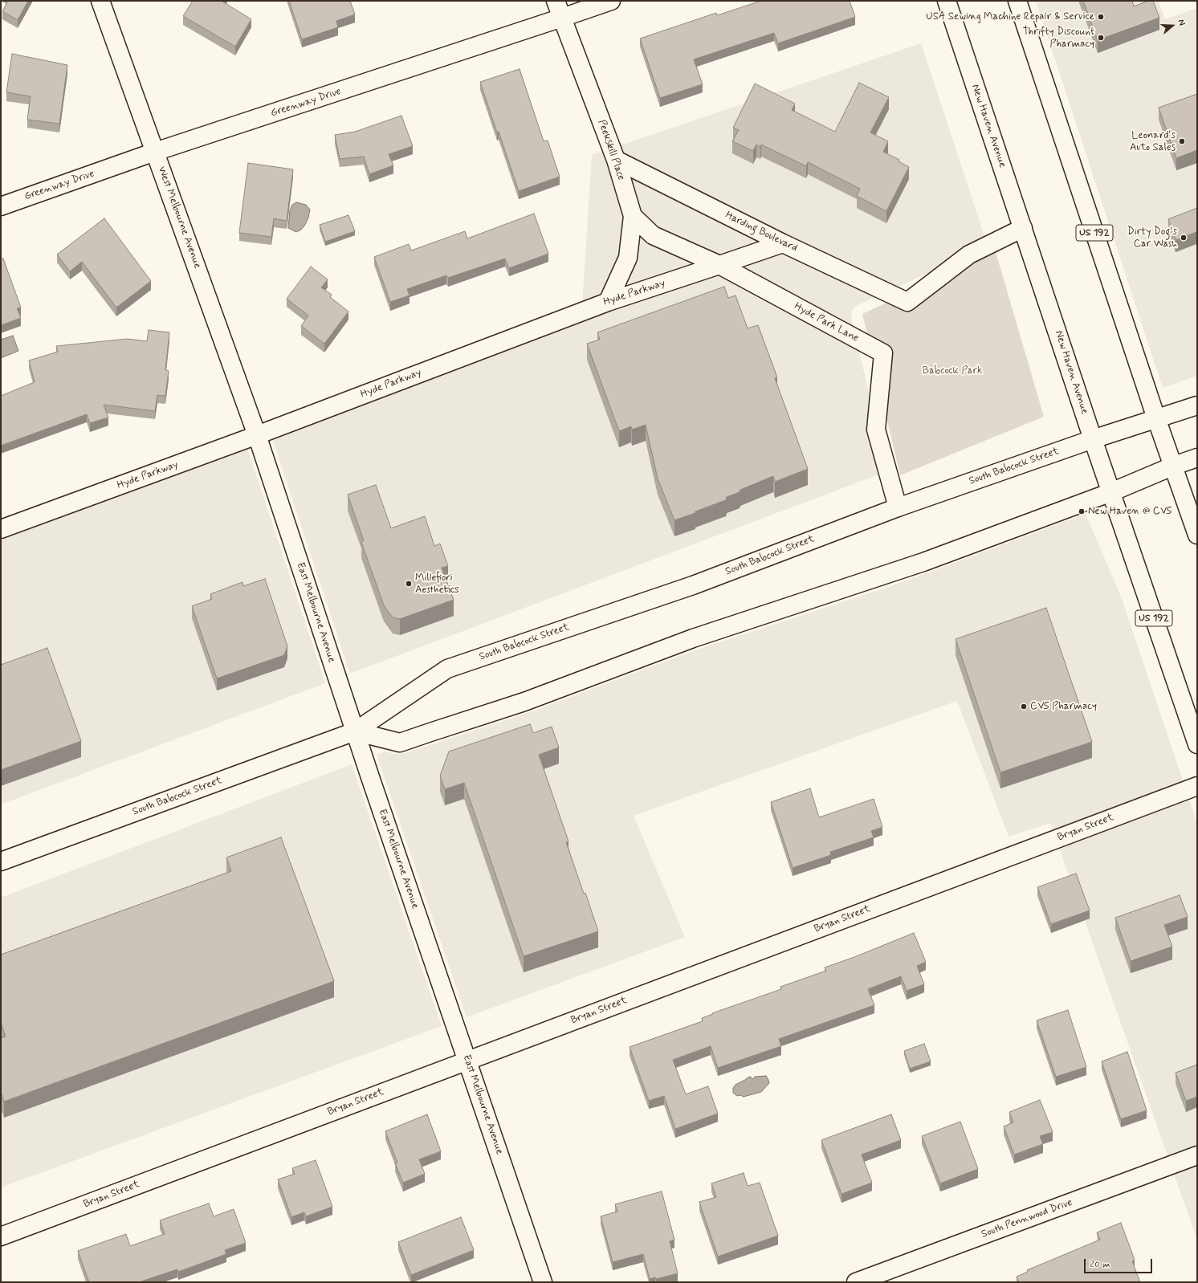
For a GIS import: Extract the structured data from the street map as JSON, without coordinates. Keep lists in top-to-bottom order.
{
  "streets": {
    "street": [
      "Greenway Drive",
      "New Haven Avenue",
      "Peekskill Place",
      "West Melbourne Avenue",
      "Harding Boulevard",
      "US 192",
      "Hyde Parkway",
      "Hyde Park Lane",
      "South Babcock Street",
      "East Melbourne Avenue",
      "Bryan Street",
      "South Pennwood Drive"
    ]
  },
  "crossings": [
    ["Greenway Drive", "Peekskill Place"],
    ["Greenway Drive", "West Melbourne Avenue"],
    ["New Haven Avenue", "Harding Boulevard"],
    ["New Haven Avenue", "South Babcock Street"],
    ["Peekskill Place", "Harding Boulevard"],
    ["Peekskill Place", "Hyde Parkway"],
    ["Peekskill Place", "Hyde Park Lane"],
    ["West Melbourne Avenue", "Hyde Parkway"],
    ["West Melbourne Avenue", "East Melbourne Avenue"],
    ["Harding Boulevard", "Hyde Parkway"],
    ["US 192", "South Babcock Street"],
    ["Hyde Parkway", "Hyde Park Lane"],
    ["Hyde Parkway", "East Melbourne Avenue"],
    ["Hyde Park Lane", "South Babcock Street"],
    ["South Babcock Street", "East Melbourne Avenue"],
    ["East Melbourne Avenue", "Bryan Street"]
  ],
  "parks": ["Babcock Park"],
  "places": [
    "USA Sewing Machine Repair & Service",
    "Thrifty Discount Pharmacy",
    "Leonard's Auto Sales",
    "Dirty Dog's Car Wash",
    "New Haven @ CVS",
    "Millefiori Aesthetics",
    "CVS Pharmacy"
  ],
  "scale_bar": "20 m",
  "north": "right"
}
